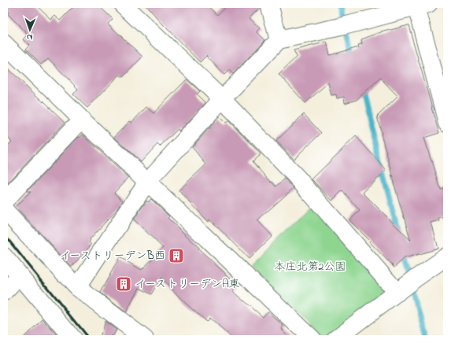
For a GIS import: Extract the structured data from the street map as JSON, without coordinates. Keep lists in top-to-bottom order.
{
  "parks": ["本庄北第2公園"],
  "places": {
    "building": ["イーストリーデンB西", "イーストリーデンA東"]
  },
  "north": "bottom"
}
